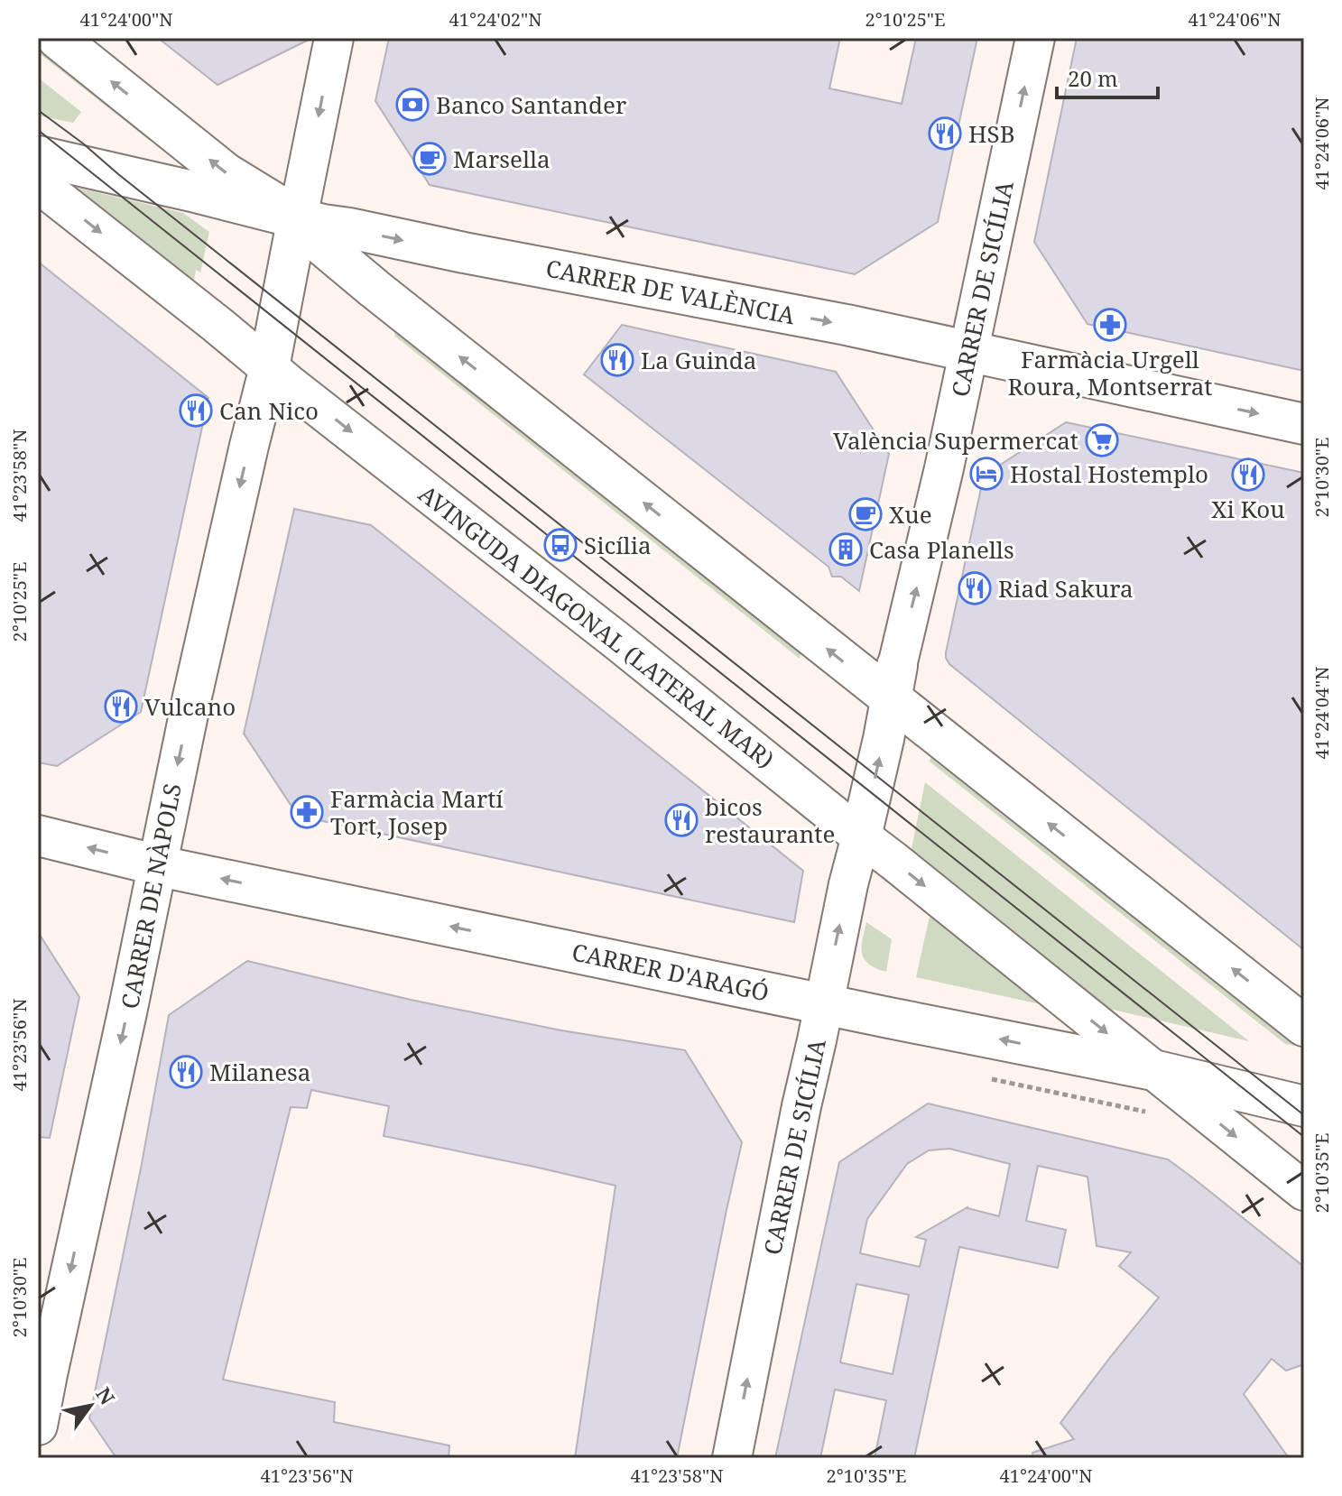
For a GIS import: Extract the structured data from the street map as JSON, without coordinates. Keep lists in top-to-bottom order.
{
  "streets": {
    "main road": ["CARRER DE VALÈNCIA", "CARRER D'ARAGÓ"],
    "street": ["CARRER DE SICÍLIA", "AVINGUDA DIAGONAL (LATERAL MAR)", "CARRER DE NÀPOLS"]
  },
  "crossings": [
    ["CARRER DE SICÍLIA", "CARRER DE VALÈNCIA"],
    ["CARRER DE SICÍLIA", "AVINGUDA DIAGONAL (LATERAL MAR)"],
    ["CARRER DE SICÍLIA", "CARRER D'ARAGÓ"],
    ["AVINGUDA DIAGONAL (LATERAL MAR)", "CARRER DE NÀPOLS"],
    ["AVINGUDA DIAGONAL (LATERAL MAR)", "CARRER D'ARAGÓ"],
    ["CARRER DE NÀPOLS", "CARRER D'ARAGÓ"]
  ],
  "one_way": [
    "CARRER DE SICÍLIA",
    "CARRER DE VALÈNCIA",
    "AVINGUDA DIAGONAL (LATERAL MAR)",
    "CARRER DE NÀPOLS",
    "CARRER D'ARAGÓ"
  ],
  "places": {
    "bank": ["Banco Santander"],
    "restaurant": [
      "HSB",
      "La Guinda",
      "Can Nico",
      "Xi Kou",
      "Riad Sakura",
      "Vulcano",
      "bicos restaurante",
      "Milanesa"
    ],
    "cafe": ["Marsella", "Xue"],
    "pharmacy": ["Farmàcia Urgell Roura, Montserrat", "Farmàcia Martí Tort, Josep"],
    "supermarket": ["València Supermercat"],
    "hotel": ["Hostal Hostemplo"],
    "bus stop": ["Sicília"],
    "building": ["Casa Planells"]
  },
  "scale_bar": "20 m",
  "north": "top right",
  "coordinates": [
    "41°24'00\"N",
    "41°24'02\"N",
    "2°10'25\"E",
    "41°24'06\"N",
    "41°23'58\"N",
    "2°10'30\"E",
    "41°24'04\"N",
    "41°23'56\"N",
    "2°10'35\"E"
  ]
}
